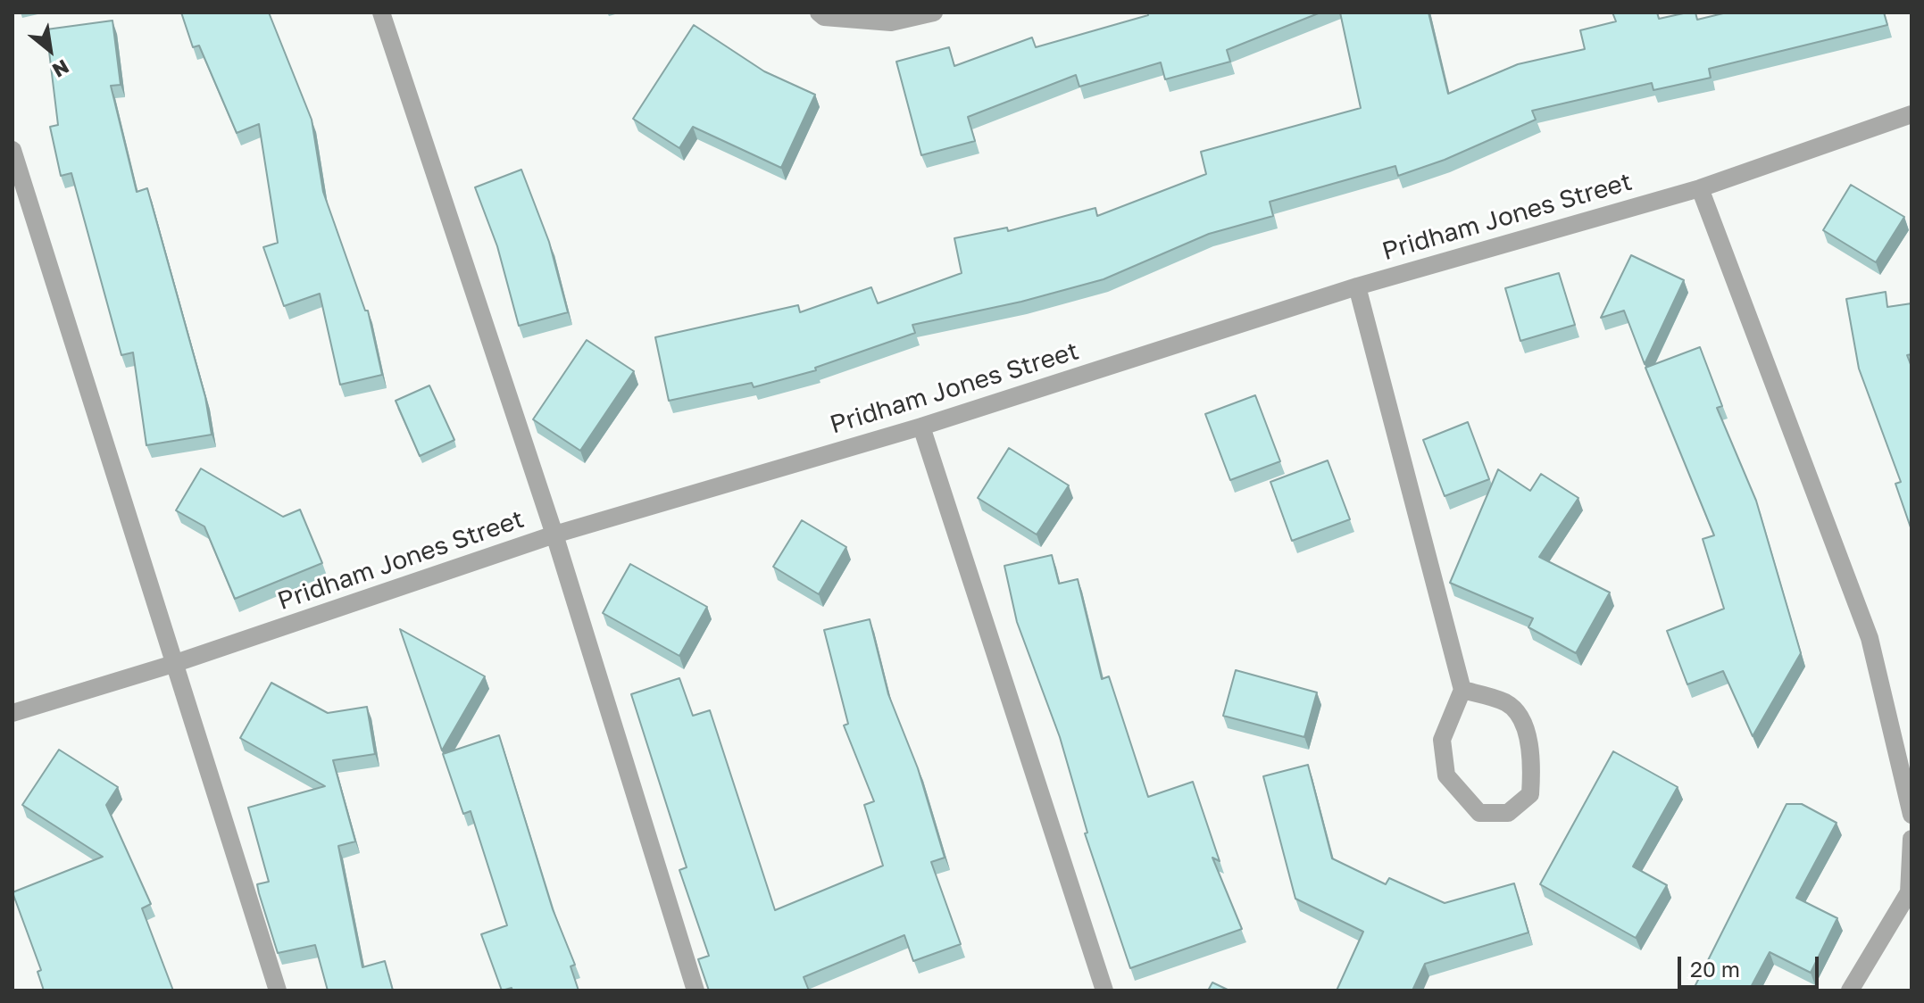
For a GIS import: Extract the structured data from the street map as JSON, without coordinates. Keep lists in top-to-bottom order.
{
  "streets": {
    "street": ["Pridham Jones Street"]
  },
  "scale_bar": "20 m",
  "north": "bottom right"
}
